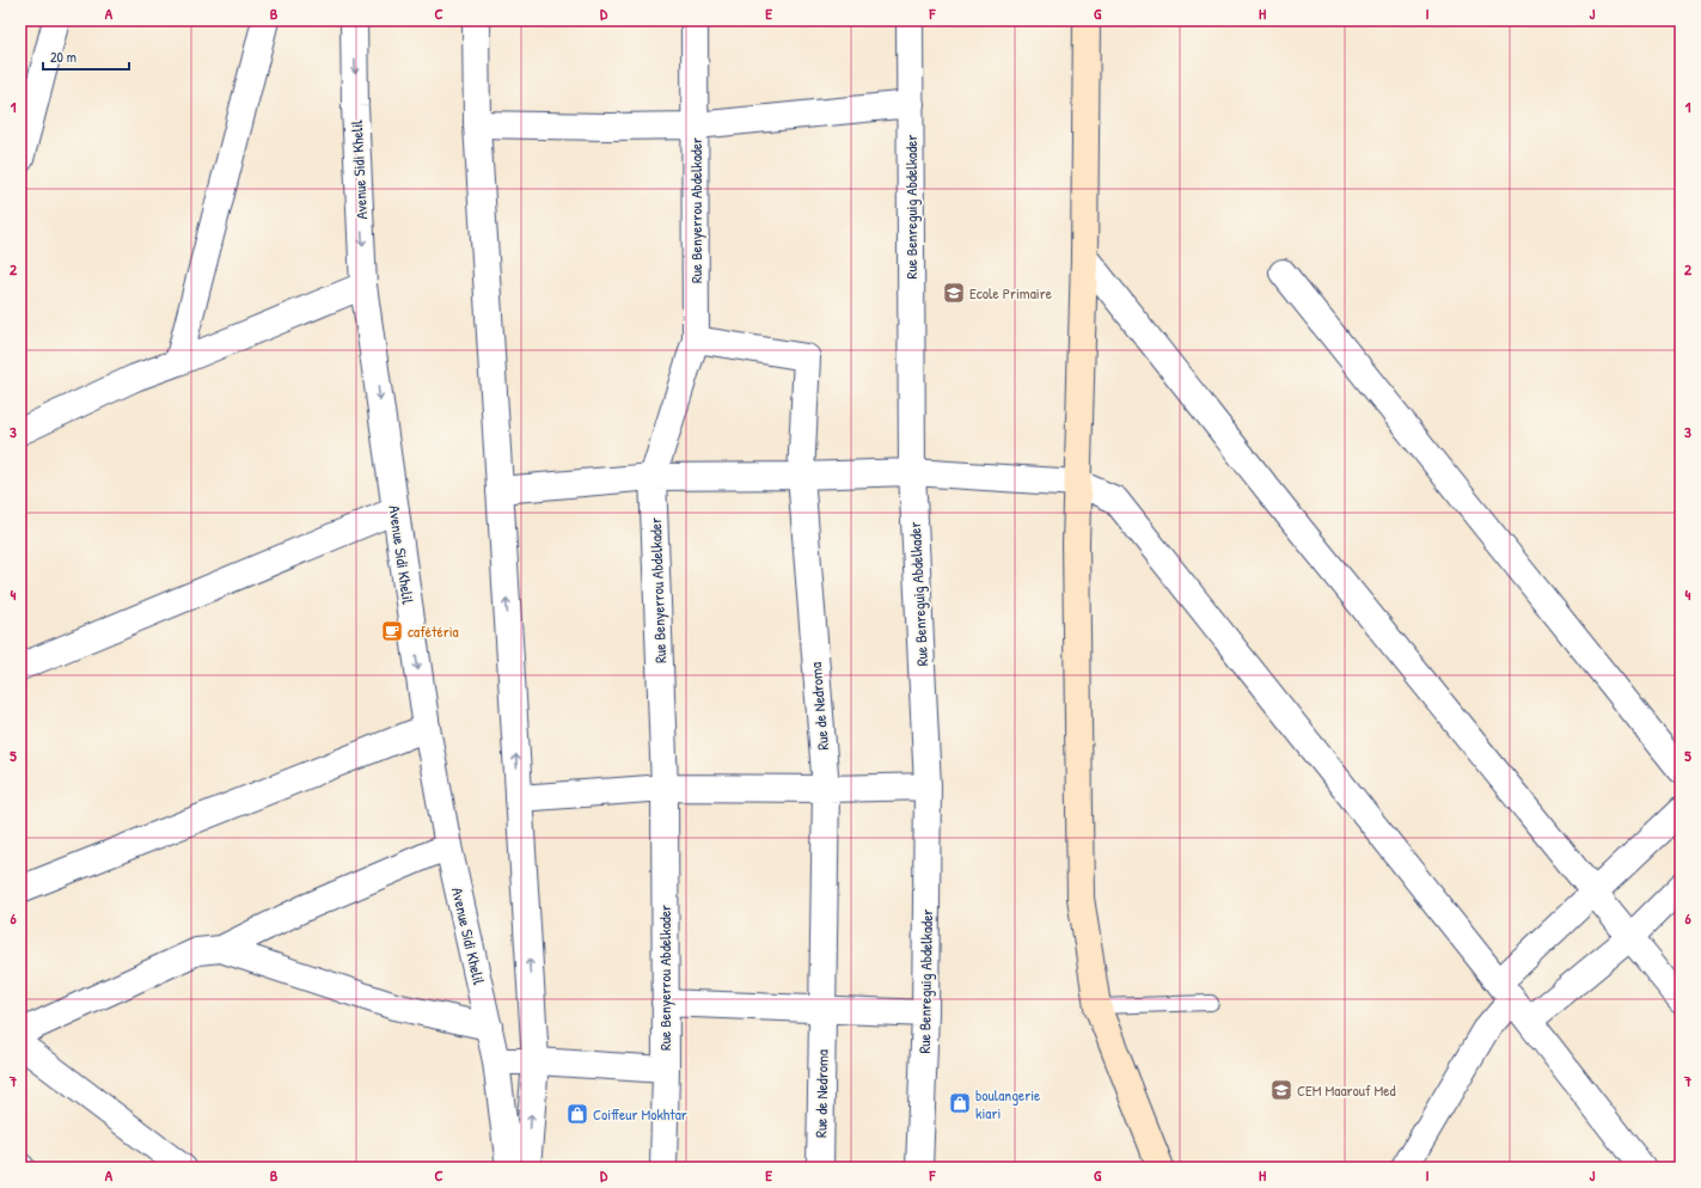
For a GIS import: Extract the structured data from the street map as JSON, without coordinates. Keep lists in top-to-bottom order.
{
  "streets": {
    "street": [
      "Avenue Sidi Khelil",
      "Rue Benreguig Abdelkader",
      "Rue Benyerrou Abdelkader",
      "Rue de Nedroma"
    ]
  },
  "crossings": [
    ["Rue Benyerrou Abdelkader", "Rue de Nedroma"]
  ],
  "places": {
    "school or university": ["Ecole Primaire", "CEM Maarouf Med"],
    "cafe": ["cafétéria"],
    "shop": ["boulangerie kiari", "Coiffeur Mokhtar"]
  },
  "scale_bar": "20 m",
  "grid": {
    "columns": [
      "A",
      "B",
      "C",
      "D",
      "E",
      "F",
      "G",
      "H",
      "I",
      "J"
    ],
    "rows": [
      "1",
      "2",
      "3",
      "4",
      "5",
      "6",
      "7"
    ]
  }
}
